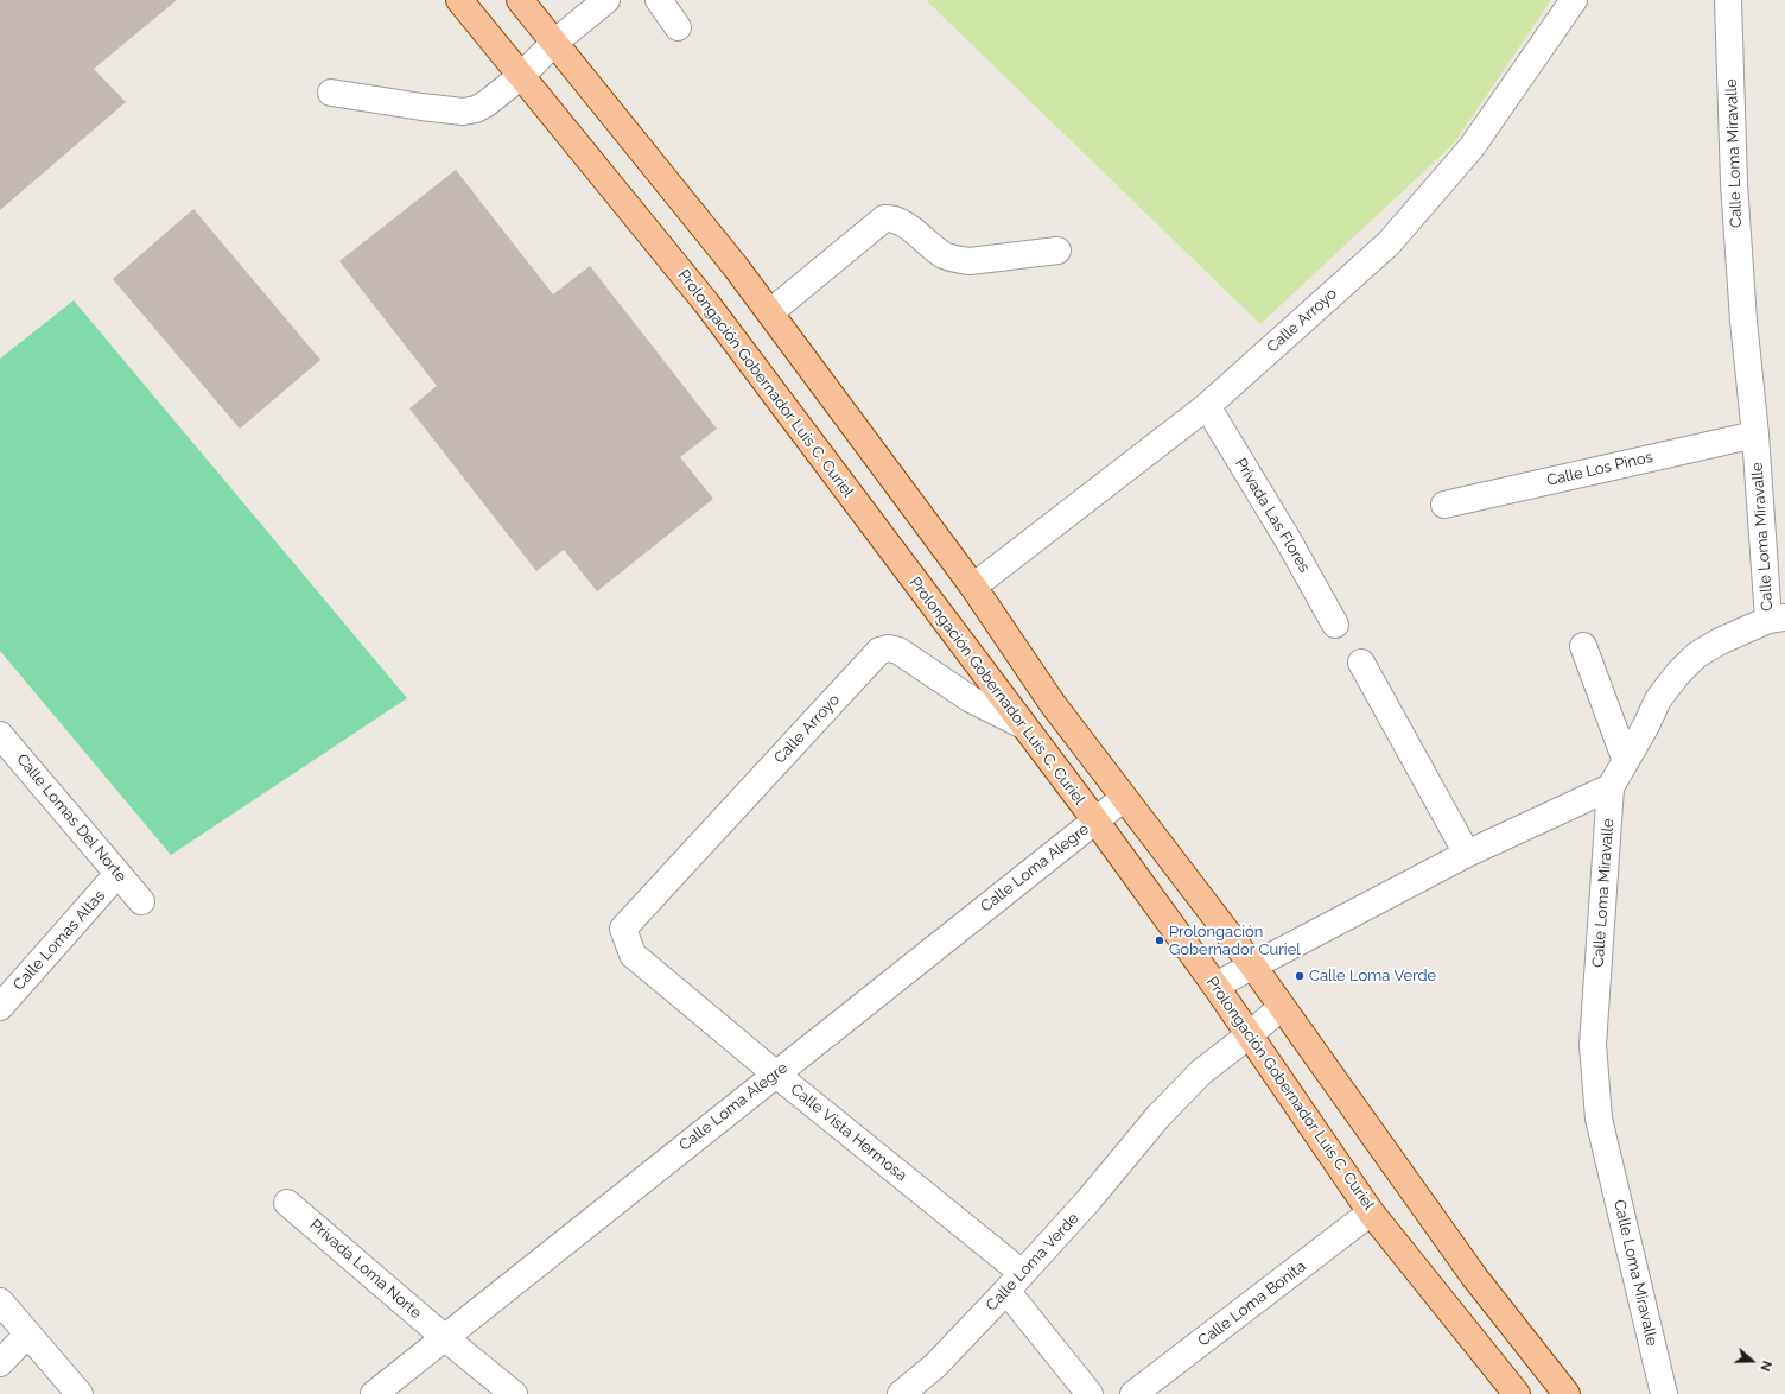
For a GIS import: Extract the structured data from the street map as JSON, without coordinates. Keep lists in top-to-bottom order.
{
  "streets": {
    "main road": ["Prolongación Gobernador Luis C. Curiel"],
    "street": [
      "Calle Loma Miravalle",
      "Calle Arroyo",
      "Calle Los Pinos",
      "Privada Las Flores",
      "Calle Lomas Del Norte",
      "Calle Loma Alegre",
      "Calle Lomas Altas",
      "Calle Vista Hermosa",
      "Calle Loma Verde",
      "Privada Loma Norte",
      "Calle Loma Bonita"
    ]
  },
  "crossings": [
    ["Calle Loma Miravalle", "Calle Los Pinos"],
    ["Calle Arroyo", "Prolongación Gobernador Luis C. Curiel"],
    ["Calle Arroyo", "Privada Las Flores"],
    ["Calle Arroyo", "Calle Vista Hermosa"],
    ["Prolongación Gobernador Luis C. Curiel", "Calle Loma Alegre"],
    ["Prolongación Gobernador Luis C. Curiel", "Calle Loma Verde"],
    ["Prolongación Gobernador Luis C. Curiel", "Calle Loma Bonita"],
    ["Calle Lomas Del Norte", "Calle Lomas Altas"],
    ["Calle Loma Alegre", "Calle Vista Hermosa"],
    ["Calle Loma Alegre", "Privada Loma Norte"],
    ["Calle Vista Hermosa", "Calle Loma Verde"]
  ],
  "places": ["Prolongación Gobernador Curiel", "Calle Loma Verde"],
  "north": "right"
}
